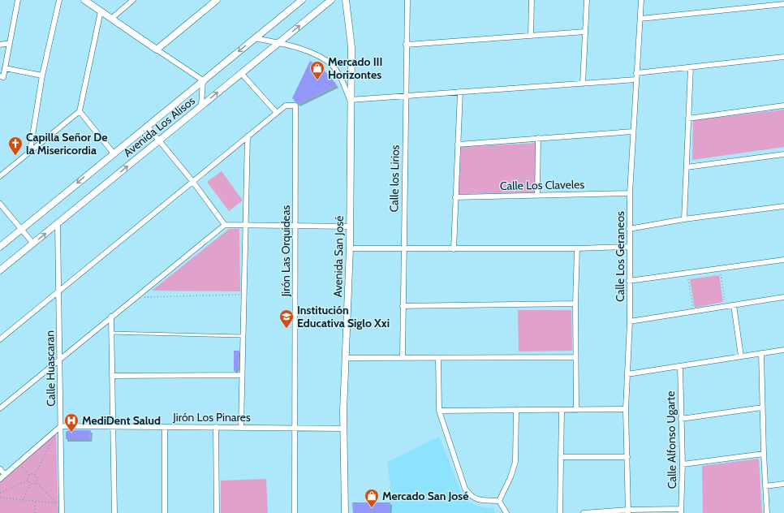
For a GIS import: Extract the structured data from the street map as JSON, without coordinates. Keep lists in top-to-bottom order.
{
  "streets": {
    "street": [
      "Avenida Los Alisos",
      "Calle los Lirios",
      "Calle Los Claveles",
      "Jirón Las Orquideas",
      "Avenida San José",
      "Calle Los Geraneos",
      "Calle Huascaran",
      "Jirón Los Pinares",
      "Calle Alfonso Ugarte"
    ]
  },
  "crossings": [
    ["Avenida Los Alisos", "Calle Huascaran"],
    ["Calle Los Claveles", "Calle Los Geraneos"],
    ["Jirón Las Orquideas", "Jirón Los Pinares"],
    ["Avenida San José", "Jirón Los Pinares"],
    ["Calle Huascaran", "Jirón Los Pinares"]
  ],
  "places": {
    "shop": ["Mercado III Horizontes", "Mercado San José"],
    "church": ["Capilla Señor De la Misericordia"],
    "school or university": ["Institución Educativa Siglo Xxi"],
    "hospital": ["MediDent Salud"]
  }
}
